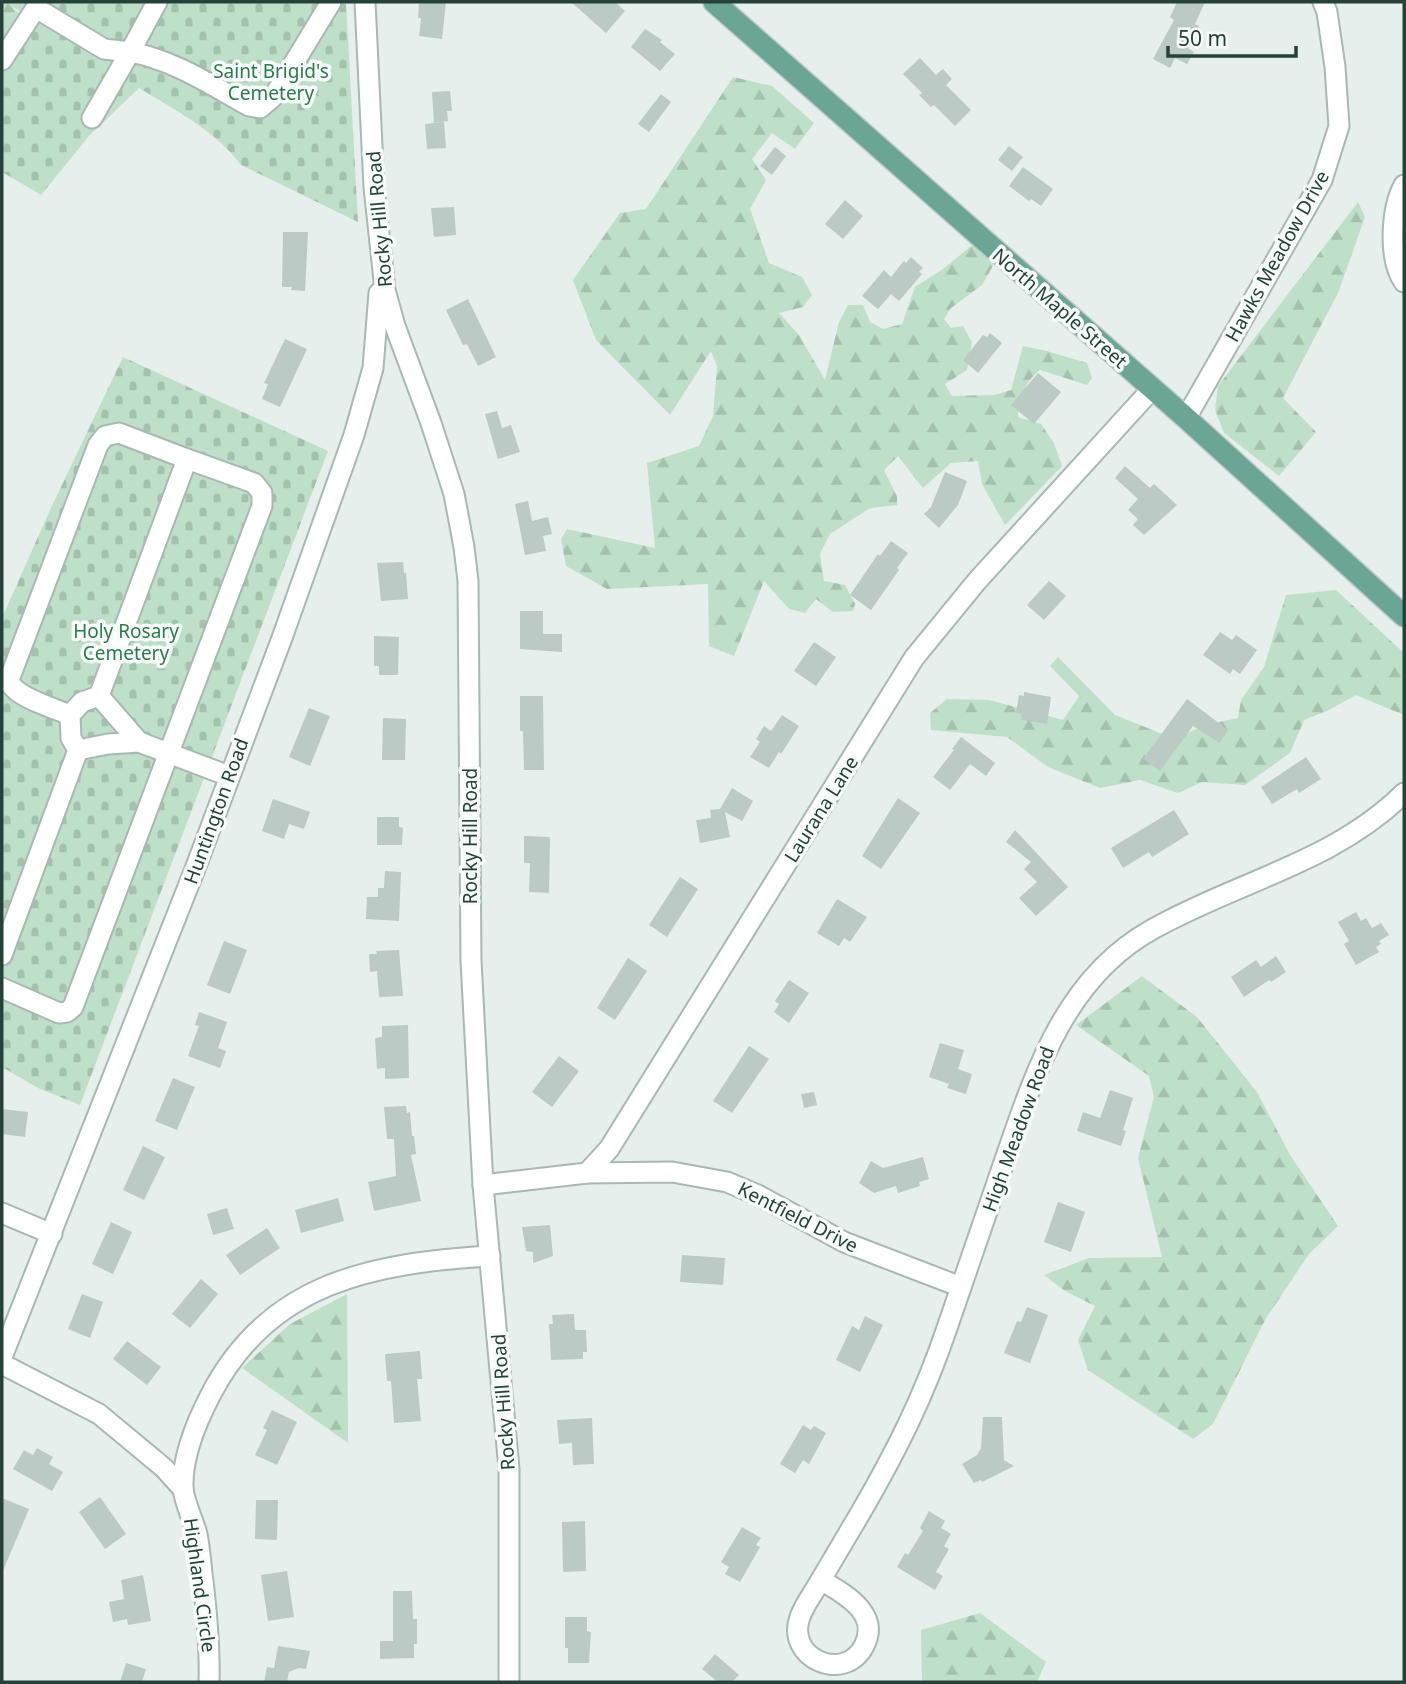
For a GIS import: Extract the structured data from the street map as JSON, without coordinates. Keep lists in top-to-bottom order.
{
  "streets": {
    "main road": ["North Maple Street"],
    "street": [
      "Rocky Hill Road",
      "Hawks Meadow Drive",
      "Laurana Lane",
      "Huntington Road",
      "High Meadow Road",
      "Kentfield Drive",
      "Highland Circle"
    ]
  },
  "crossings": [
    ["Rocky Hill Road", "Huntington Road"],
    ["Rocky Hill Road", "Highland Circle"],
    ["Hawks Meadow Drive", "North Maple Street"],
    ["North Maple Street", "Laurana Lane"],
    ["Laurana Lane", "Kentfield Drive"],
    ["High Meadow Road", "Kentfield Drive"]
  ],
  "parks": ["Saint Brigid's Cemetery", "Holy Rosary Cemetery"],
  "scale_bar": "50 m"
}
